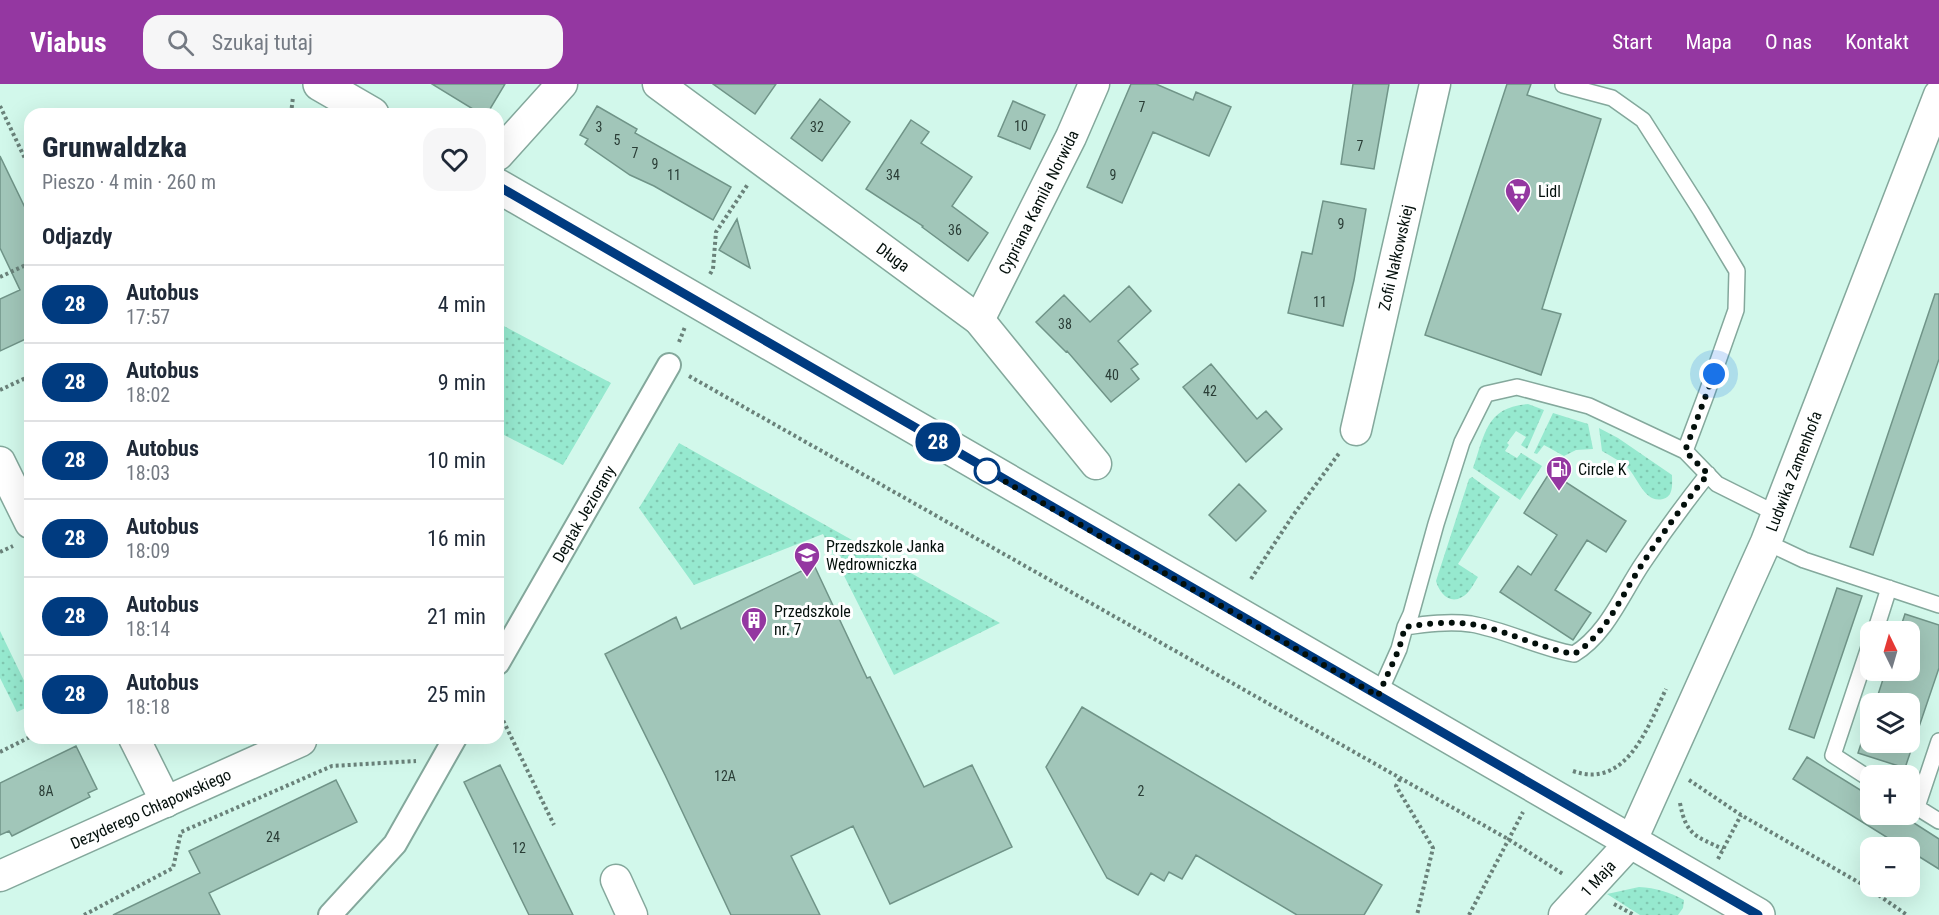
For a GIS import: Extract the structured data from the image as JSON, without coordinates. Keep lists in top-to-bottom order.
{
  "streets": {
    "street": [
      "Cypriana Kamila Norwida",
      "Długa",
      "Zofii Nałkowskiej",
      "Ludwika Zamenhofa",
      "Deptak Jeziorany",
      "Dezyderego Chłapowskiego",
      "1 Maja"
    ]
  },
  "crossings": [
    ["Cypriana Kamila Norwida", "Długa"],
    ["Ludwika Zamenhofa", "1 Maja"]
  ],
  "places": {
    "supermarket": ["Lidl"],
    "fuel station": ["Circle K"],
    "school or university": ["Przedszkole Janka Wędrowniczka"],
    "building": ["Przedszkole nr. 7"]
  },
  "lines": ["bus line 28"],
  "house_numbers": [
    "7",
    "10",
    "3",
    "32",
    "5",
    "7",
    "7",
    "9",
    "11",
    "34",
    "9",
    "9",
    "36",
    "11",
    "38",
    "40",
    "42",
    "12A",
    "8A",
    "2",
    "24",
    "12"
  ],
  "north": "top",
  "page": {
    "header": "Viabus",
    "search": "Szukaj tutaj",
    "nav": [
      "Start",
      "Mapa",
      "O nas",
      "Kontakt"
    ],
    "on_map": "28",
    "heading": [
      ["Grunwaldzka", "Pieszo · 4 min · 260 m"],
      "Odjazdy"
    ],
    "list": [
      {
        "mark": "28",
        "name": "Autobus",
        "note": "17:57",
        "value": "4 min"
      },
      {
        "mark": "28",
        "name": "Autobus",
        "note": "18:02",
        "value": "9 min"
      },
      {
        "mark": "28",
        "name": "Autobus",
        "note": "18:03",
        "value": "10 min"
      },
      {
        "mark": "28",
        "name": "Autobus",
        "note": "18:09",
        "value": "16 min"
      },
      {
        "mark": "28",
        "name": "Autobus",
        "note": "18:14",
        "value": "21 min"
      },
      {
        "mark": "28",
        "name": "Autobus",
        "note": "18:18",
        "value": "25 min"
      }
    ],
    "map_buttons": ["+", "−"]
  }
}
